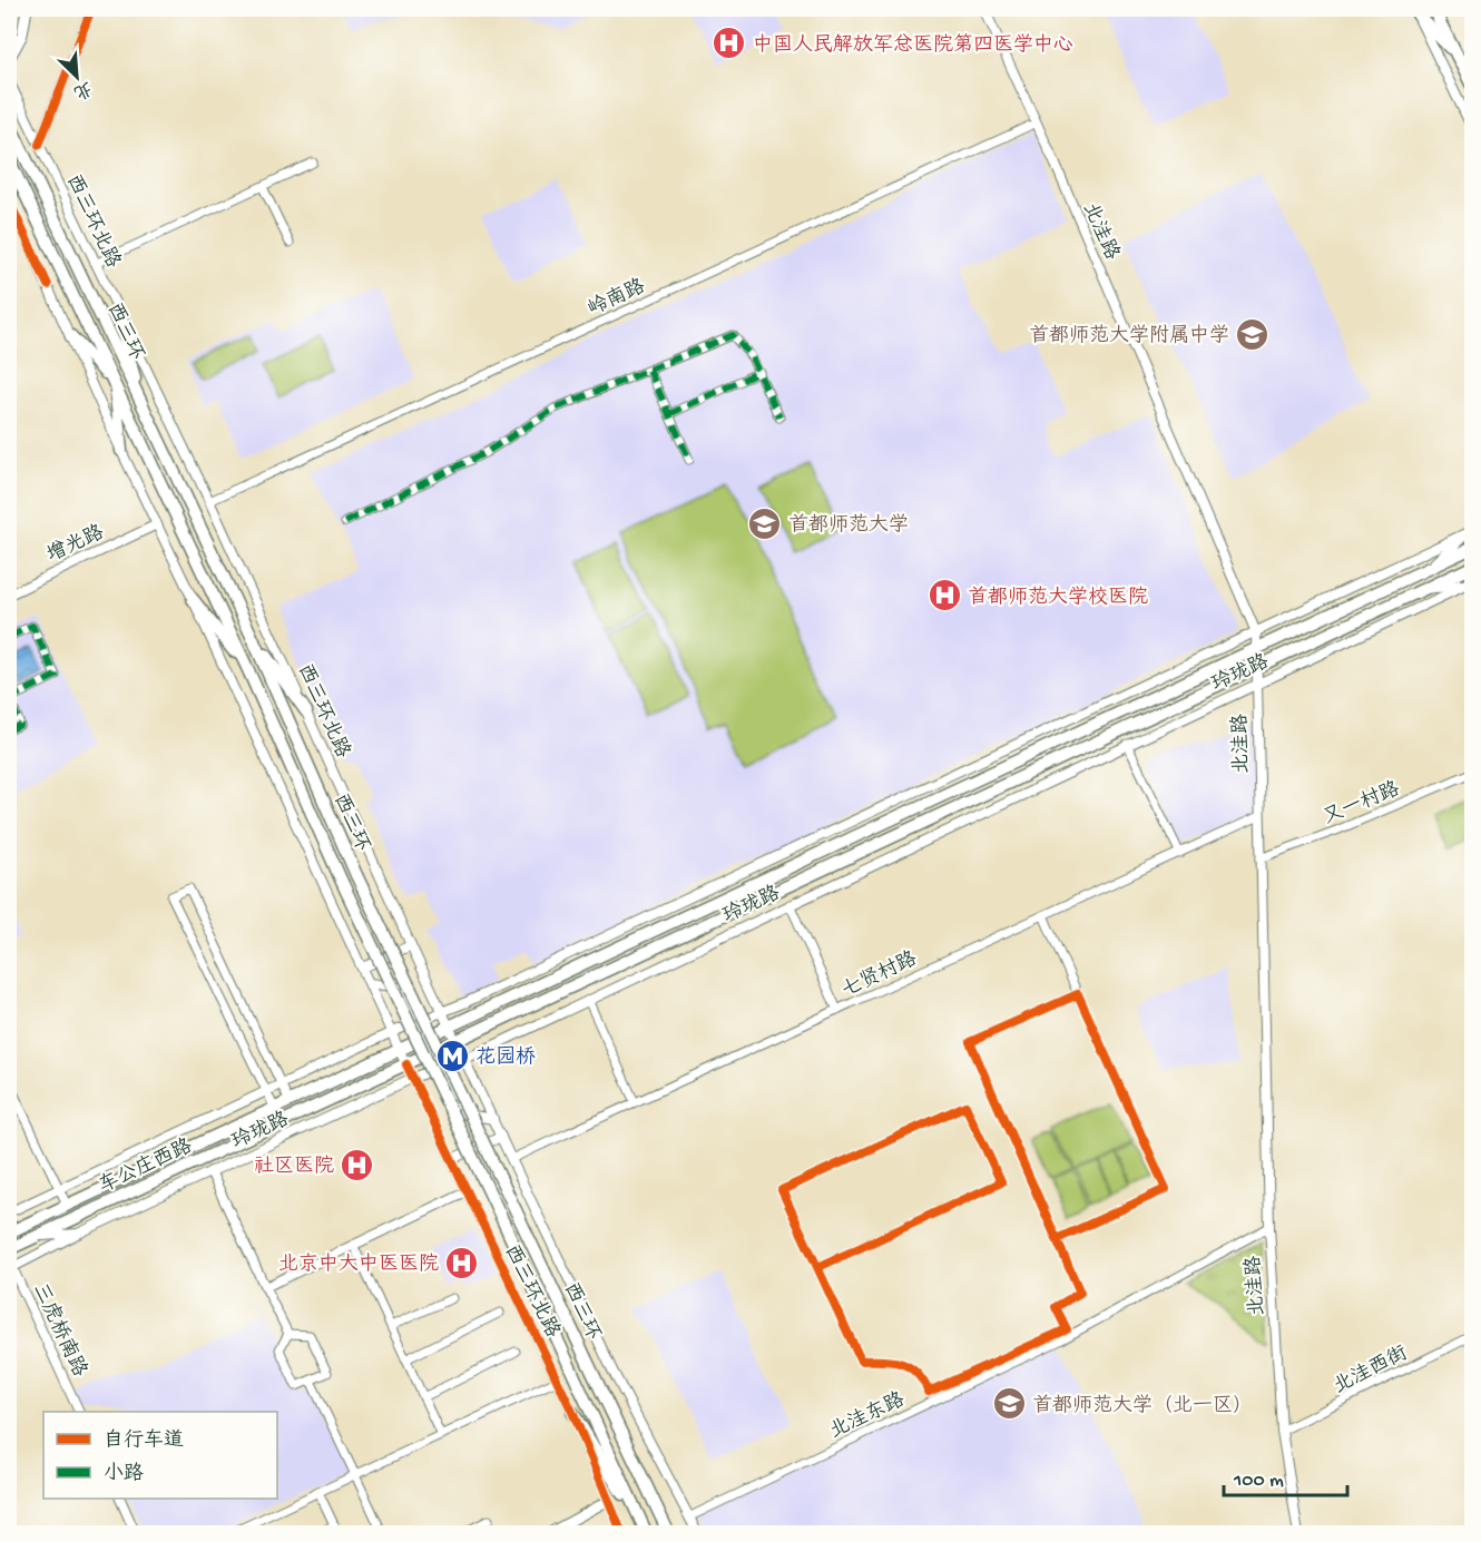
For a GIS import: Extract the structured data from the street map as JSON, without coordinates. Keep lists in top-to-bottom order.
{
  "streets": {
    "main road": ["西三环", "玲珑路", "车公庄西路"],
    "street": [
      "西三环北路",
      "北洼路",
      "岭南路",
      "增光路",
      "又一村路",
      "七贤村路",
      "三虎桥南路",
      "北洼西街",
      "北洼东路"
    ]
  },
  "crossings": [
    ["西三环北路", "岭南路"],
    ["西三环北路", "玲珑路"],
    ["西三环北路", "七贤村路"],
    ["西三环北路", "车公庄西路"],
    ["西三环北路", "北洼东路"],
    ["北洼路", "岭南路"],
    ["北洼路", "玲珑路"],
    ["北洼路", "又一村路"],
    ["北洼路", "七贤村路"],
    ["北洼路", "北洼西街"],
    ["北洼路", "北洼东路"],
    ["玲珑路", "车公庄西路"]
  ],
  "places": {
    "hospital": [
      "中国人民解放军总医院第四医学中心",
      "首都师范大学校医院",
      "社区医院",
      "北京中大中医医院"
    ],
    "school or university": ["首都师范大学附属中学", "首都师范大学", "首都师范大学（北一区）"],
    "metro station": ["花园桥"]
  },
  "legend": ["自行车道", "小路"],
  "scale_bar": "100 m",
  "north": "bottom right"
}
